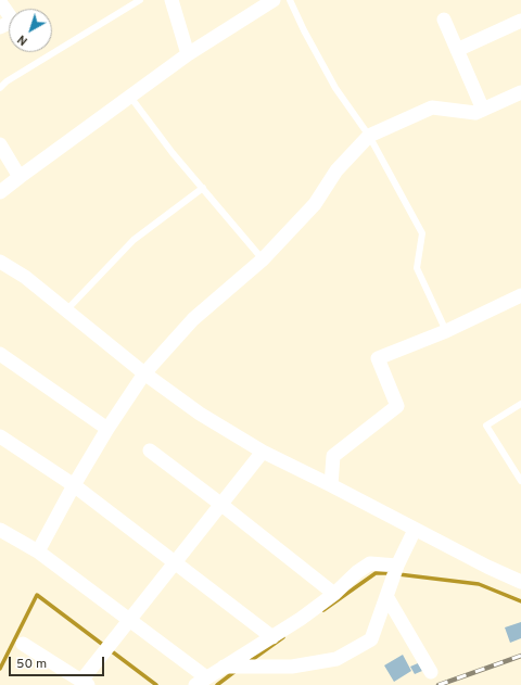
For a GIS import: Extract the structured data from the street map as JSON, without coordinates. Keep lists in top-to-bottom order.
{
  "scale_bar": "50 m",
  "north": "bottom left"
}
